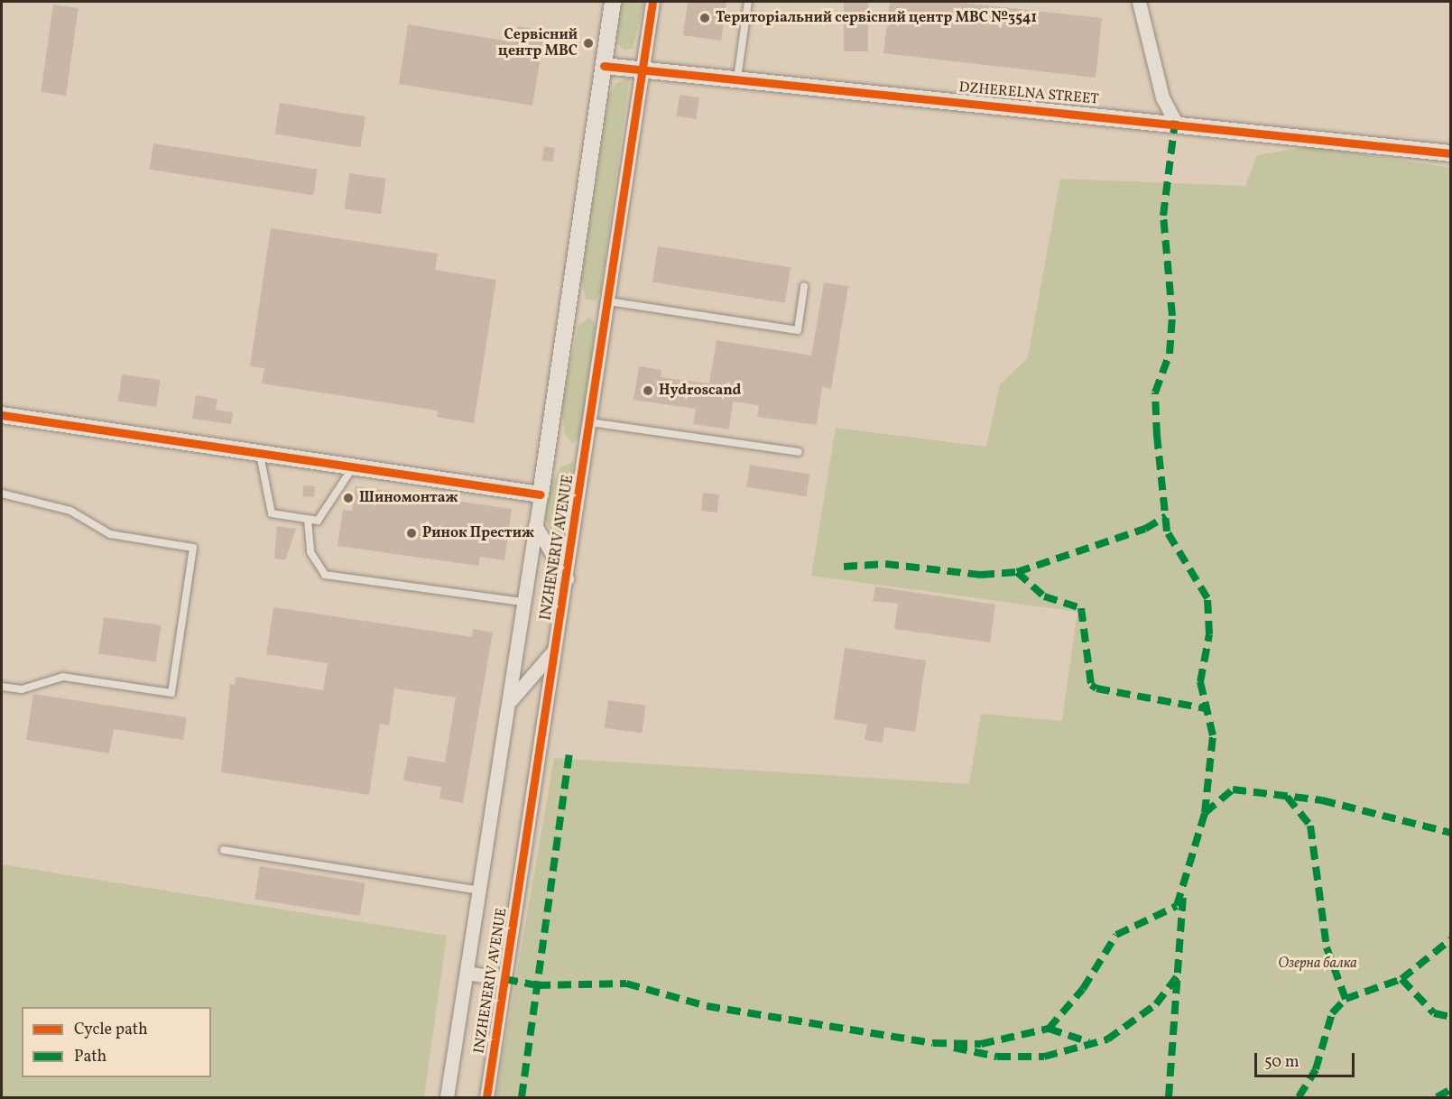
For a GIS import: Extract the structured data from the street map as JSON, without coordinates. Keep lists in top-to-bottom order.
{
  "streets": {
    "street": ["DZHERELNA STREET", "INZHENERIV AVENUE"]
  },
  "crossings": [
    ["DZHERELNA STREET", "INZHENERIV AVENUE"]
  ],
  "parks": ["Озерна балка"],
  "places": [
    "Територіальний сервісний центр МВС №3541",
    "Сервісний центр МВС",
    "Hydroscand",
    "Шиномонтаж",
    "Ринок Престиж"
  ],
  "legend": ["Cycle path", "Path"],
  "scale_bar": "50 m"
}
